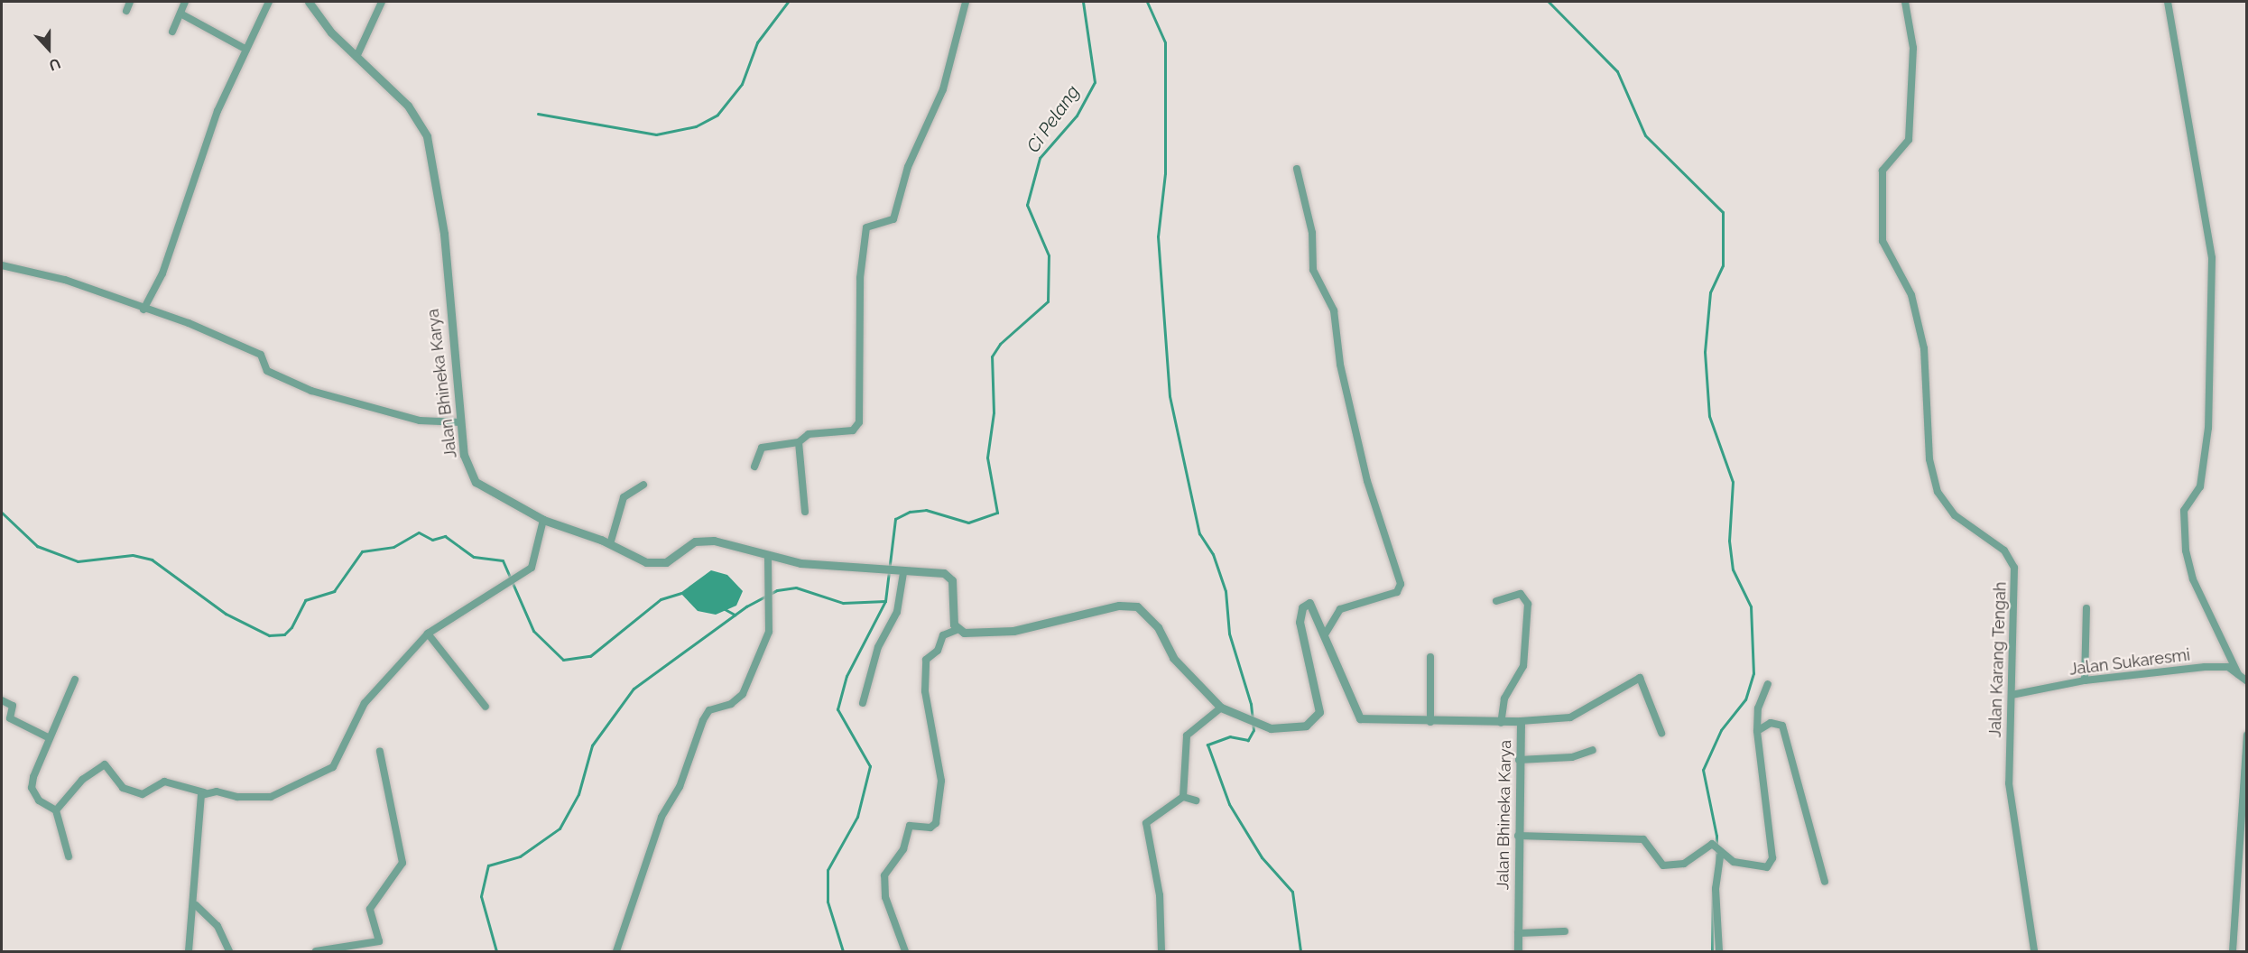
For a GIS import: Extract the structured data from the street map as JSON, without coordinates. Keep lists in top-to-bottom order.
{
  "streets": {
    "street": ["Jalan Bhineka Karya", "Jalan Karang Tengah", "Jalan Sukaresmi"]
  },
  "crossings": [
    ["Jalan Karang Tengah", "Jalan Sukaresmi"]
  ],
  "water": ["Ci Pelang"],
  "north": "bottom"
}
